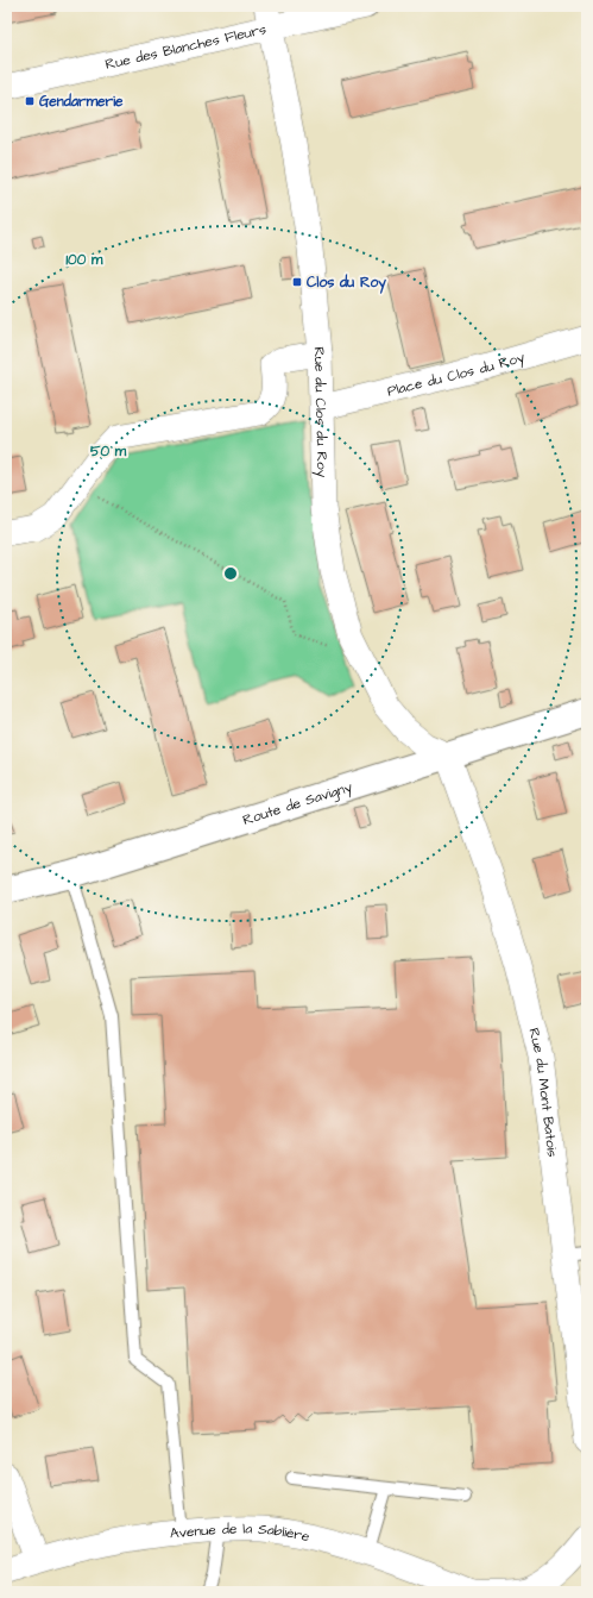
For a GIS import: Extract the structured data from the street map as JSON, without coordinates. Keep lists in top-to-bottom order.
{
  "streets": {
    "main road": ["Route de Savigny"],
    "street": [
      "Rue des Blanches Fleurs",
      "Place du Clos du Roy",
      "Rue du Clos du Roy",
      "Rue du Mont Batois",
      "Avenue de la Sablière"
    ]
  },
  "crossings": [
    ["Rue des Blanches Fleurs", "Rue du Clos du Roy"],
    ["Place du Clos du Roy", "Rue du Clos du Roy"],
    ["Rue du Clos du Roy", "Route de Savigny"],
    ["Rue du Clos du Roy", "Rue du Mont Batois"],
    ["Route de Savigny", "Rue du Mont Batois"]
  ],
  "places": {
    "transit": ["Gendarmerie", "Clos du Roy"]
  },
  "rings": ["100 m", "50 m"]
}
